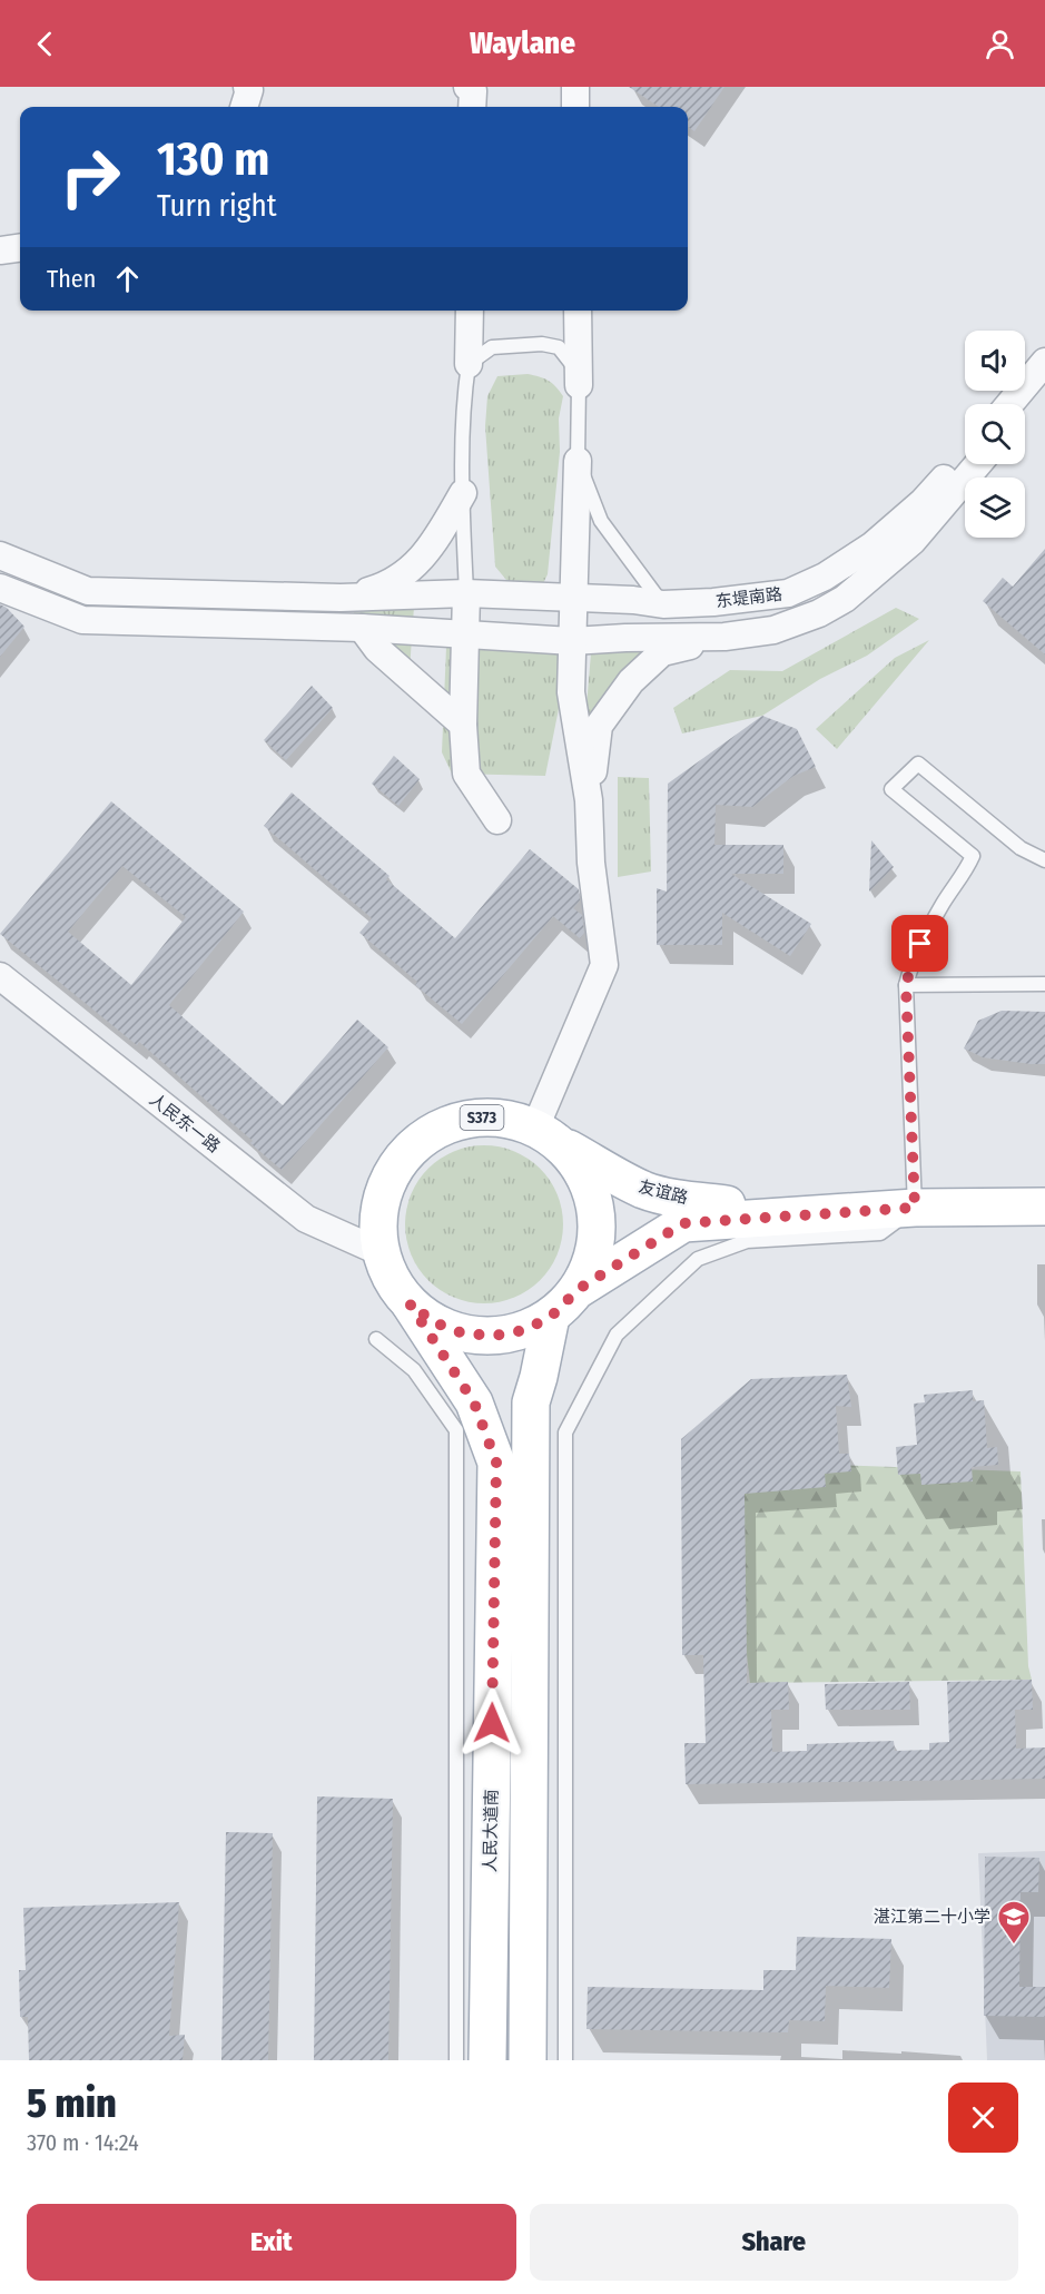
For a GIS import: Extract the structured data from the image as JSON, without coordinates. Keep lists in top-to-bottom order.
{
  "streets": {
    "main road": ["S373", "友谊路", "人民大道南"],
    "street": ["东堤南路", "人民东一路"]
  },
  "crossings": [
    ["S373", "人民东一路"],
    ["S373", "友谊路"],
    ["S373", "人民大道南"],
    ["人民东一路", "友谊路"],
    ["人民东一路", "人民大道南"],
    ["友谊路", "人民大道南"]
  ],
  "places": {
    "school or university": ["湛江第二十小学"]
  },
  "page": {
    "header": "Waylane",
    "turn": ["130 m", "Turn right"],
    "then": "Then",
    "heading": ["5 min", "370 m · 14:24"],
    "buttons": ["Exit", "Share"]
  }
}
